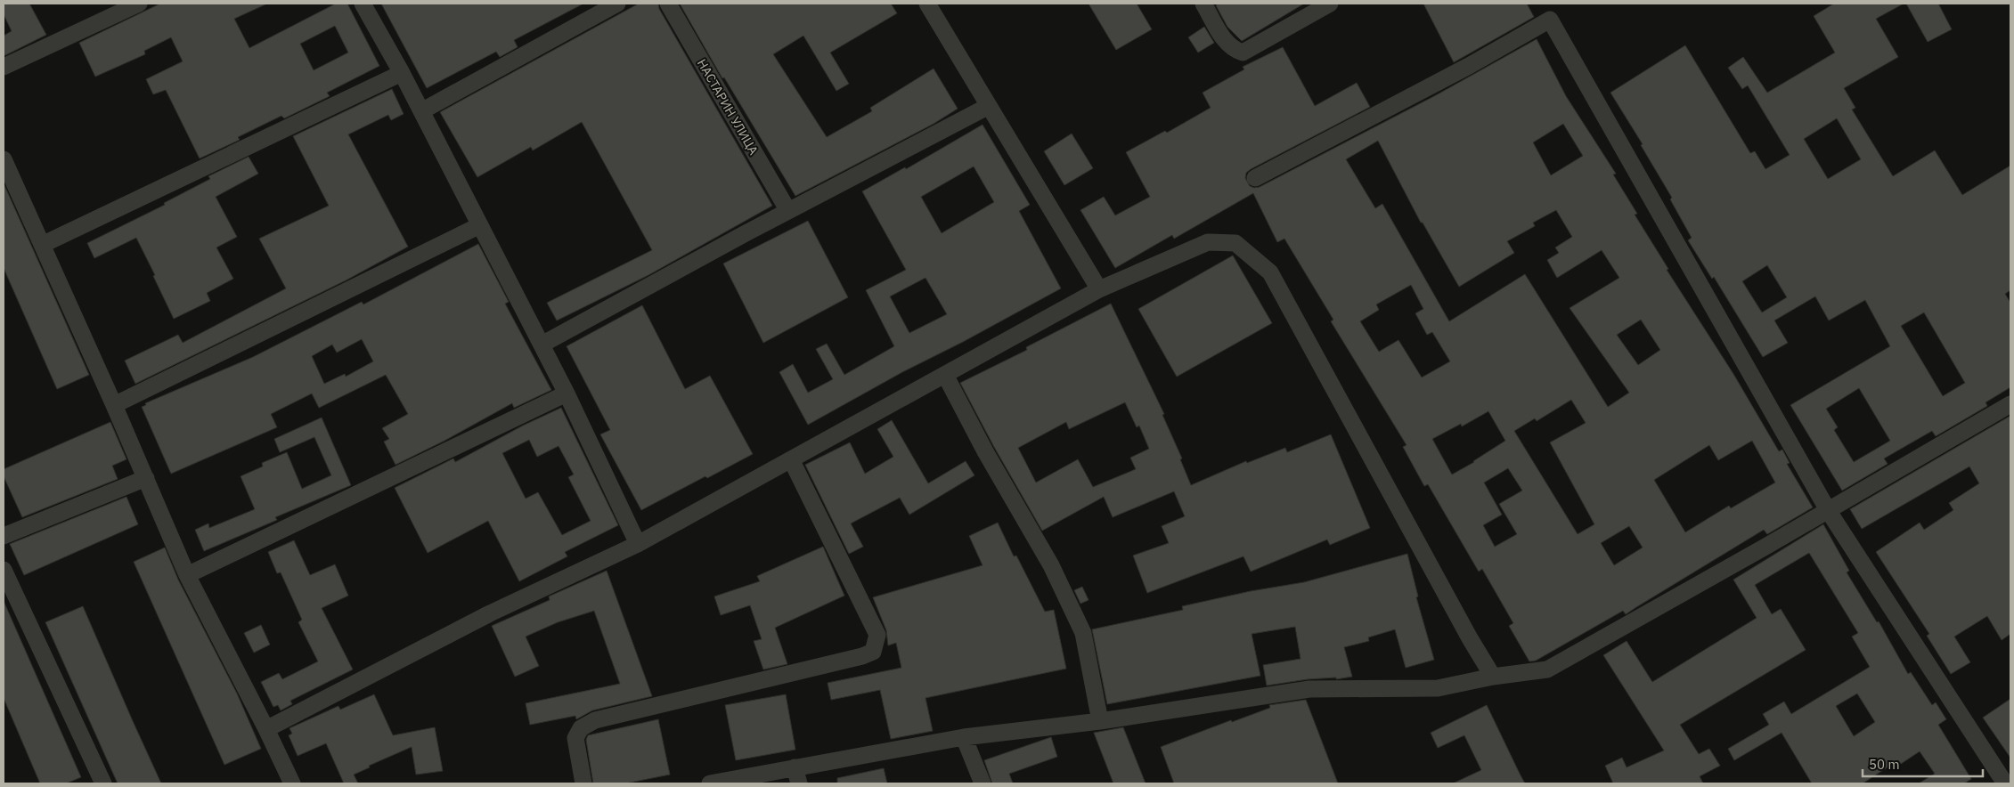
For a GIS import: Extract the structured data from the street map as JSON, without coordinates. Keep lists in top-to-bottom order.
{
  "streets": {
    "street": ["НАСТАРИН УЛИЦА"]
  },
  "scale_bar": "50 m"
}
